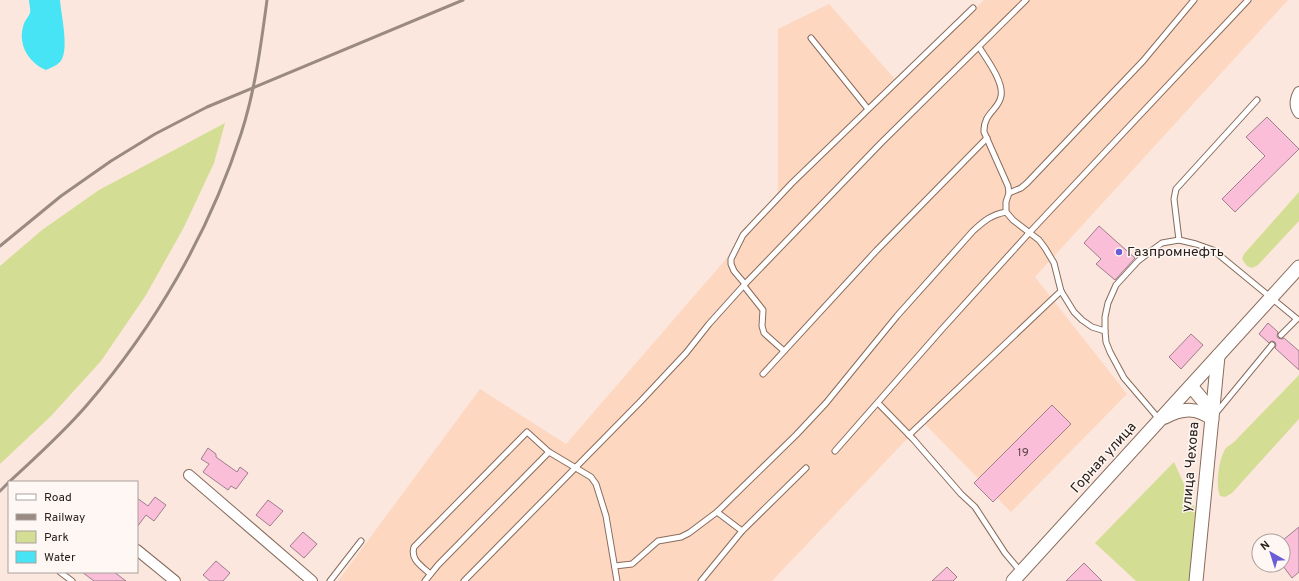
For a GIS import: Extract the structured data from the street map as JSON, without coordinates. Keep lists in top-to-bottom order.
{
  "streets": {
    "street": ["Горная улица", "улица Чехова"]
  },
  "crossings": [
    ["Горная улица", "улица Чехова"]
  ],
  "places": ["Газпромнефть"],
  "house_numbers": ["19"],
  "legend": [
    "Road",
    "Railway",
    "Park",
    "Water"
  ],
  "north": "top left"
}
